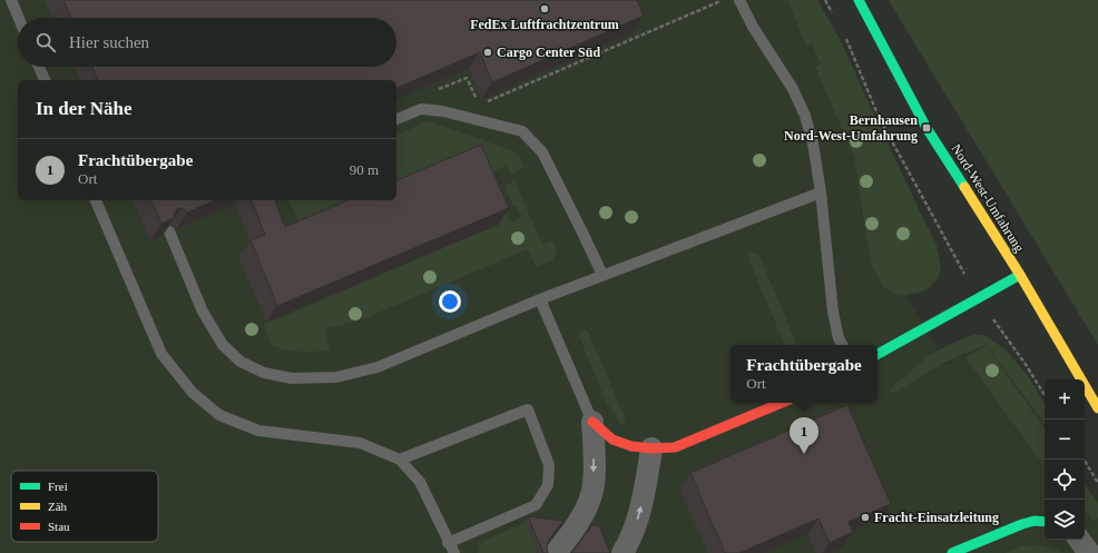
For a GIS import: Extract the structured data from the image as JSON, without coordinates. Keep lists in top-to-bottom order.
{
  "streets": {
    "street": ["Nord-West-Umfahrung"]
  },
  "places": {
    "other": ["FedEx Luftfrachtzentrum", "Cargo Center Süd", "Fracht-Einsatzleitung"],
    "transit": ["Bernhausen Nord-West-Umfahrung"]
  },
  "legend": ["Frei", "Zäh", "Stau"],
  "page": {
    "search": "Hier suchen",
    "heading": "In der Nähe",
    "list": [
      {
        "mark": "1",
        "name": "Frachtübergabe",
        "note": "Ort",
        "value": "90 m"
      }
    ],
    "popup": ["Frachtübergabe", "Ort"],
    "map_buttons": ["+", "−"],
    "pins": "1"
  }
}
